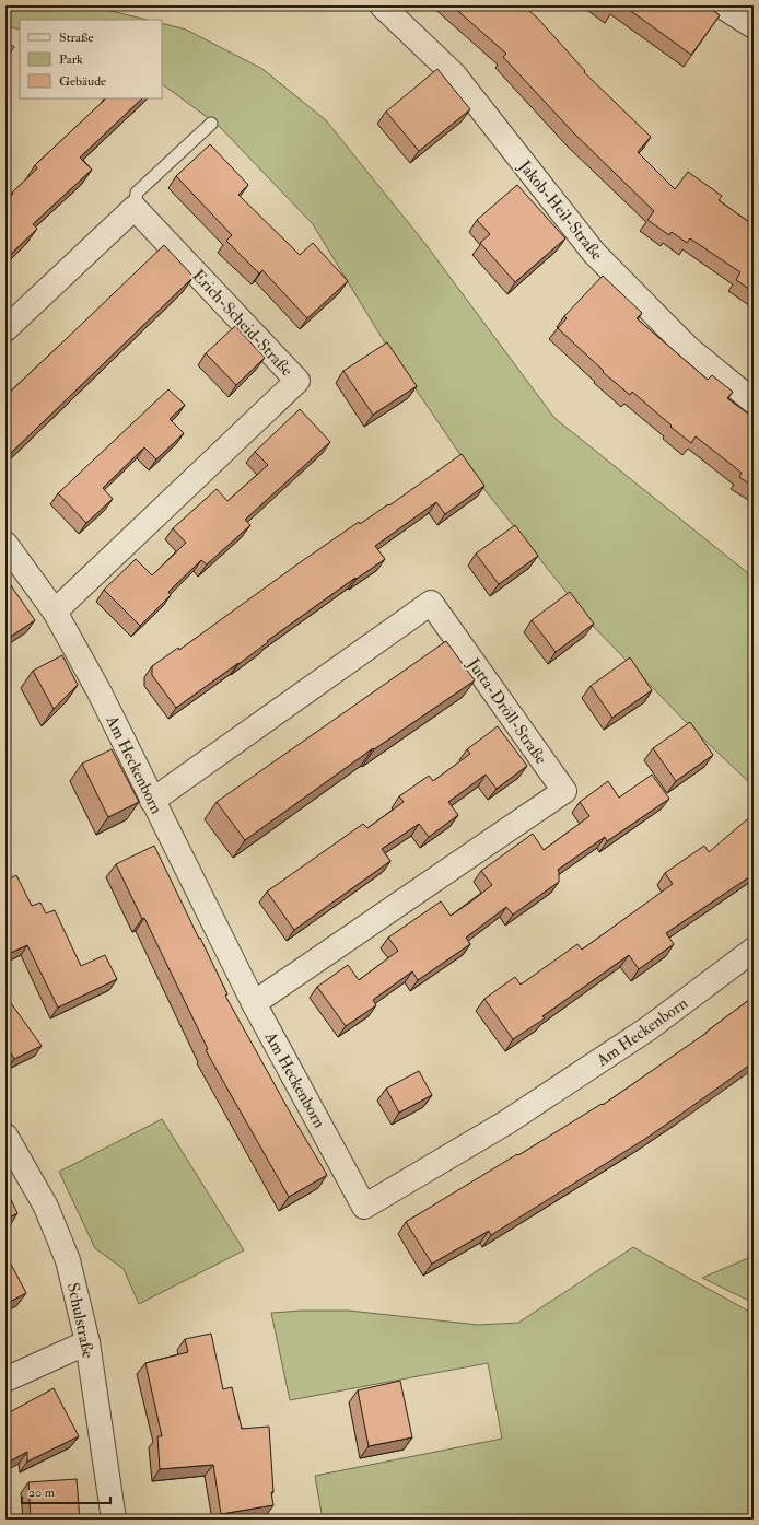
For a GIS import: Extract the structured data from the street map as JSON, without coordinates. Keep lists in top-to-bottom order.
{
  "streets": {
    "street": [
      "Jakob-Heil-Straße",
      "Erich-Scheid-Straße",
      "Jutta-Dröll-Straße",
      "Am Heckenborn",
      "Schulstraße"
    ]
  },
  "crossings": [
    ["Erich-Scheid-Straße", "Am Heckenborn"],
    ["Jutta-Dröll-Straße", "Am Heckenborn"]
  ],
  "legend": ["Straße", "Park", "Gebäude"],
  "scale_bar": "20 m"
}
